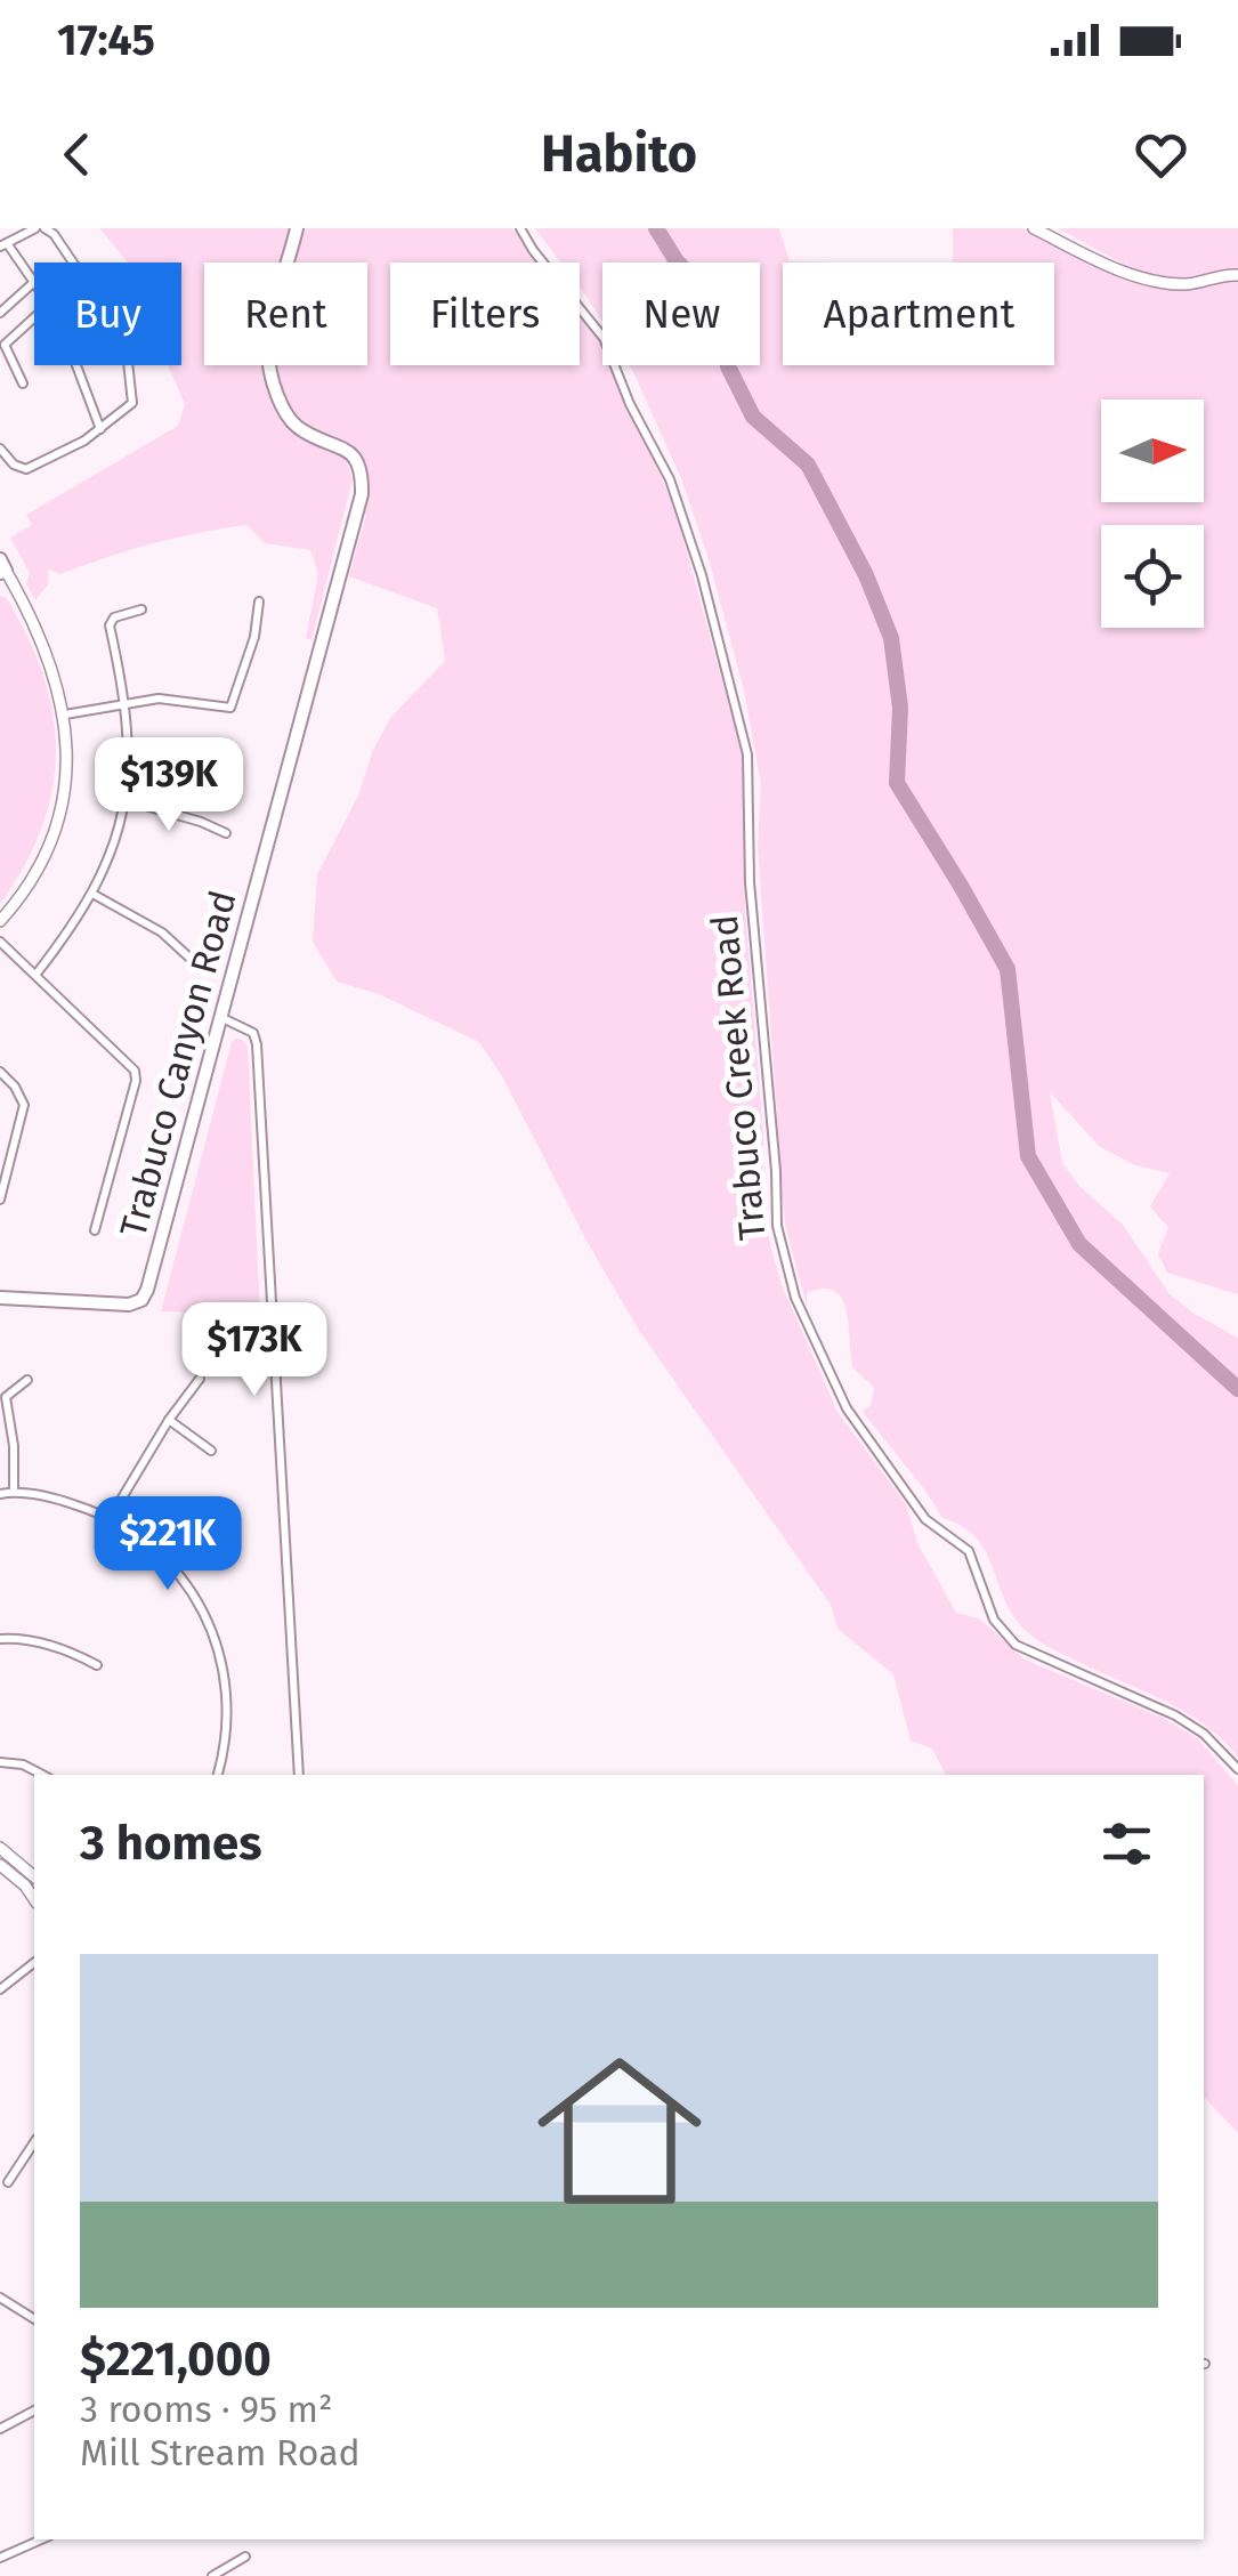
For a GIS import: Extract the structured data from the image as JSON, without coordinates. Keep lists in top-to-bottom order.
{
  "streets": {
    "main road": ["Trabuco Canyon Road"],
    "street": ["Trabuco Creek Road"]
  },
  "north": "right",
  "page": {
    "status": "17:45",
    "header": "Habito",
    "chip": [
      "Buy",
      "Rent",
      "Filters",
      "New",
      "Apartment"
    ],
    "price": ["$139K", "$173K", "$221K"],
    "heading": "3 homes",
    "list": [
      {
        "name": "$221,000",
        "note": "3 rooms · 95 m² · Mill Stream Road"
      }
    ]
  }
}
